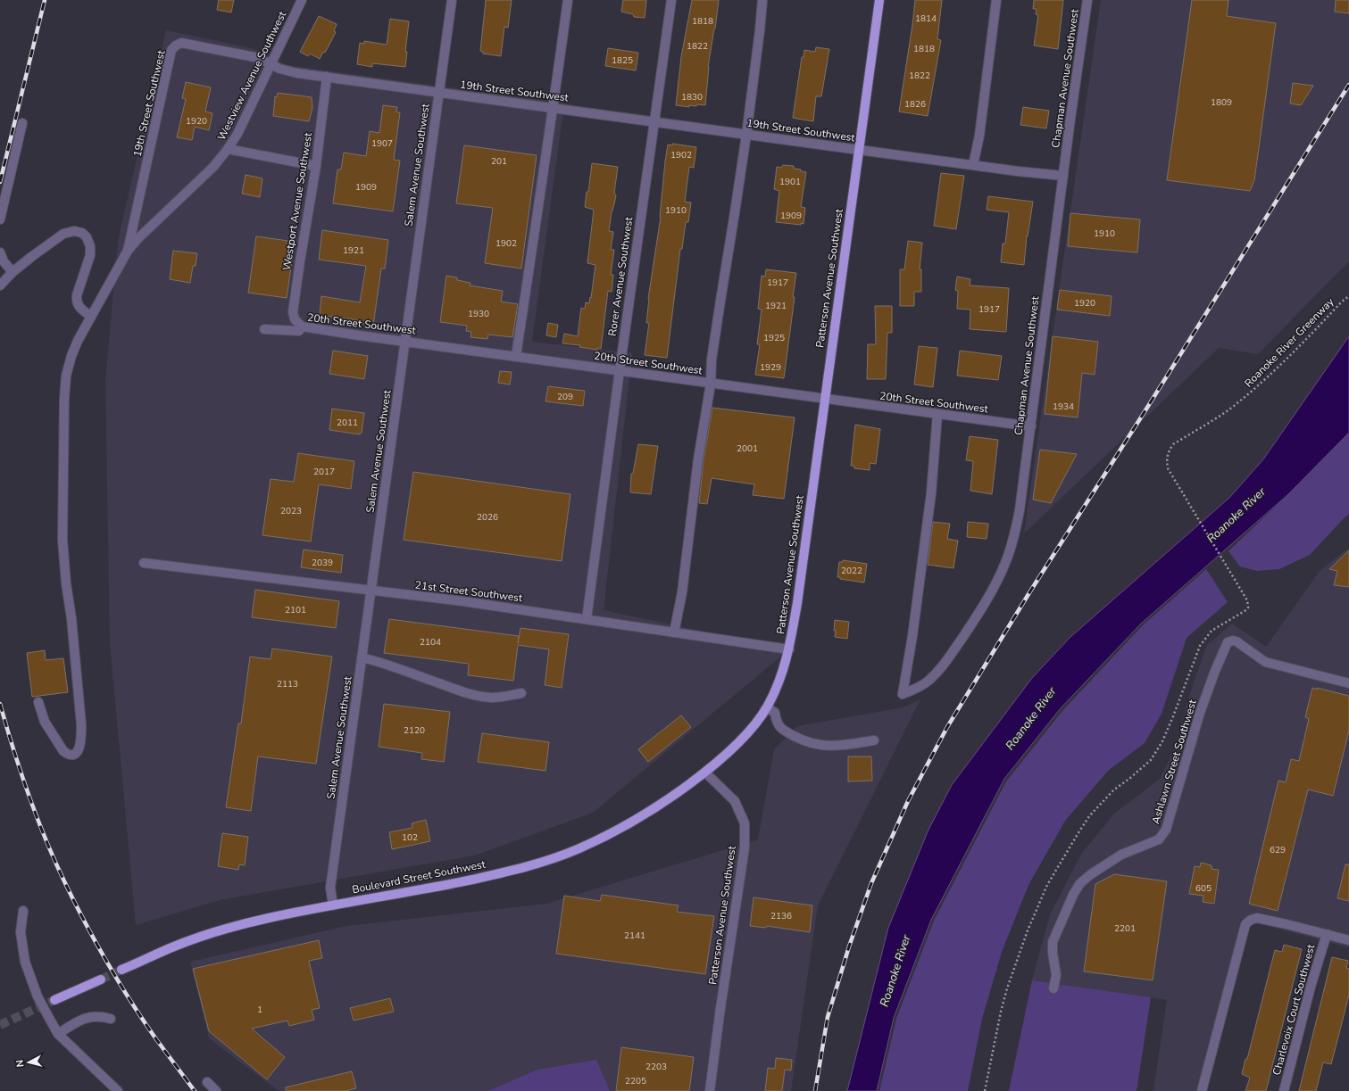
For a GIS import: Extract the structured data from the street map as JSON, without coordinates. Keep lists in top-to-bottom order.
{
  "streets": {
    "main road": ["Patterson Avenue Southwest", "Boulevard Street Southwest"],
    "street": [
      "Westview Avenue Southwest",
      "Chapman Avenue Southwest",
      "19th Street Southwest",
      "Salem Avenue Southwest",
      "Westport Avenue Southwest",
      "Rorer Avenue Southwest",
      "20th Street Southwest",
      "21st Street Southwest",
      "Ashlawn Street Southwest",
      "Charlevoix Court Southwest"
    ],
    "path": ["Roanoke River Greenway"]
  },
  "crossings": [
    ["Westview Avenue Southwest", "19th Street Southwest"],
    ["Chapman Avenue Southwest", "19th Street Southwest"],
    ["Chapman Avenue Southwest", "20th Street Southwest"],
    ["19th Street Southwest", "Salem Avenue Southwest"],
    ["19th Street Southwest", "Westport Avenue Southwest"],
    ["19th Street Southwest", "Rorer Avenue Southwest"],
    ["19th Street Southwest", "Patterson Avenue Southwest"],
    ["Salem Avenue Southwest", "20th Street Southwest"],
    ["Salem Avenue Southwest", "21st Street Southwest"],
    ["Salem Avenue Southwest", "Boulevard Street Southwest"],
    ["Westport Avenue Southwest", "20th Street Southwest"],
    ["Rorer Avenue Southwest", "20th Street Southwest"],
    ["Rorer Avenue Southwest", "21st Street Southwest"],
    ["Patterson Avenue Southwest", "20th Street Southwest"],
    ["Patterson Avenue Southwest", "21st Street Southwest"],
    ["Patterson Avenue Southwest", "Boulevard Street Southwest"]
  ],
  "water": ["Roanoke River"],
  "house_numbers": [
    "1814",
    "1818",
    "1822",
    "1818",
    "1825",
    "1822",
    "1830",
    "1809",
    "1826",
    "1920",
    "1907",
    "1902",
    "201",
    "1901",
    "1909",
    "1910",
    "1909",
    "1910",
    "1902",
    "1921",
    "1917",
    "1920",
    "1921",
    "1917",
    "1930",
    "1925",
    "1929",
    "209",
    "1934",
    "2011",
    "2001",
    "2017",
    "2023",
    "2026",
    "2039",
    "2022",
    "2101",
    "2104",
    "2113",
    "2120",
    "102",
    "629",
    "605",
    "2136",
    "2201",
    "2141",
    "1",
    "2203",
    "2205"
  ],
  "north": "left"
}
